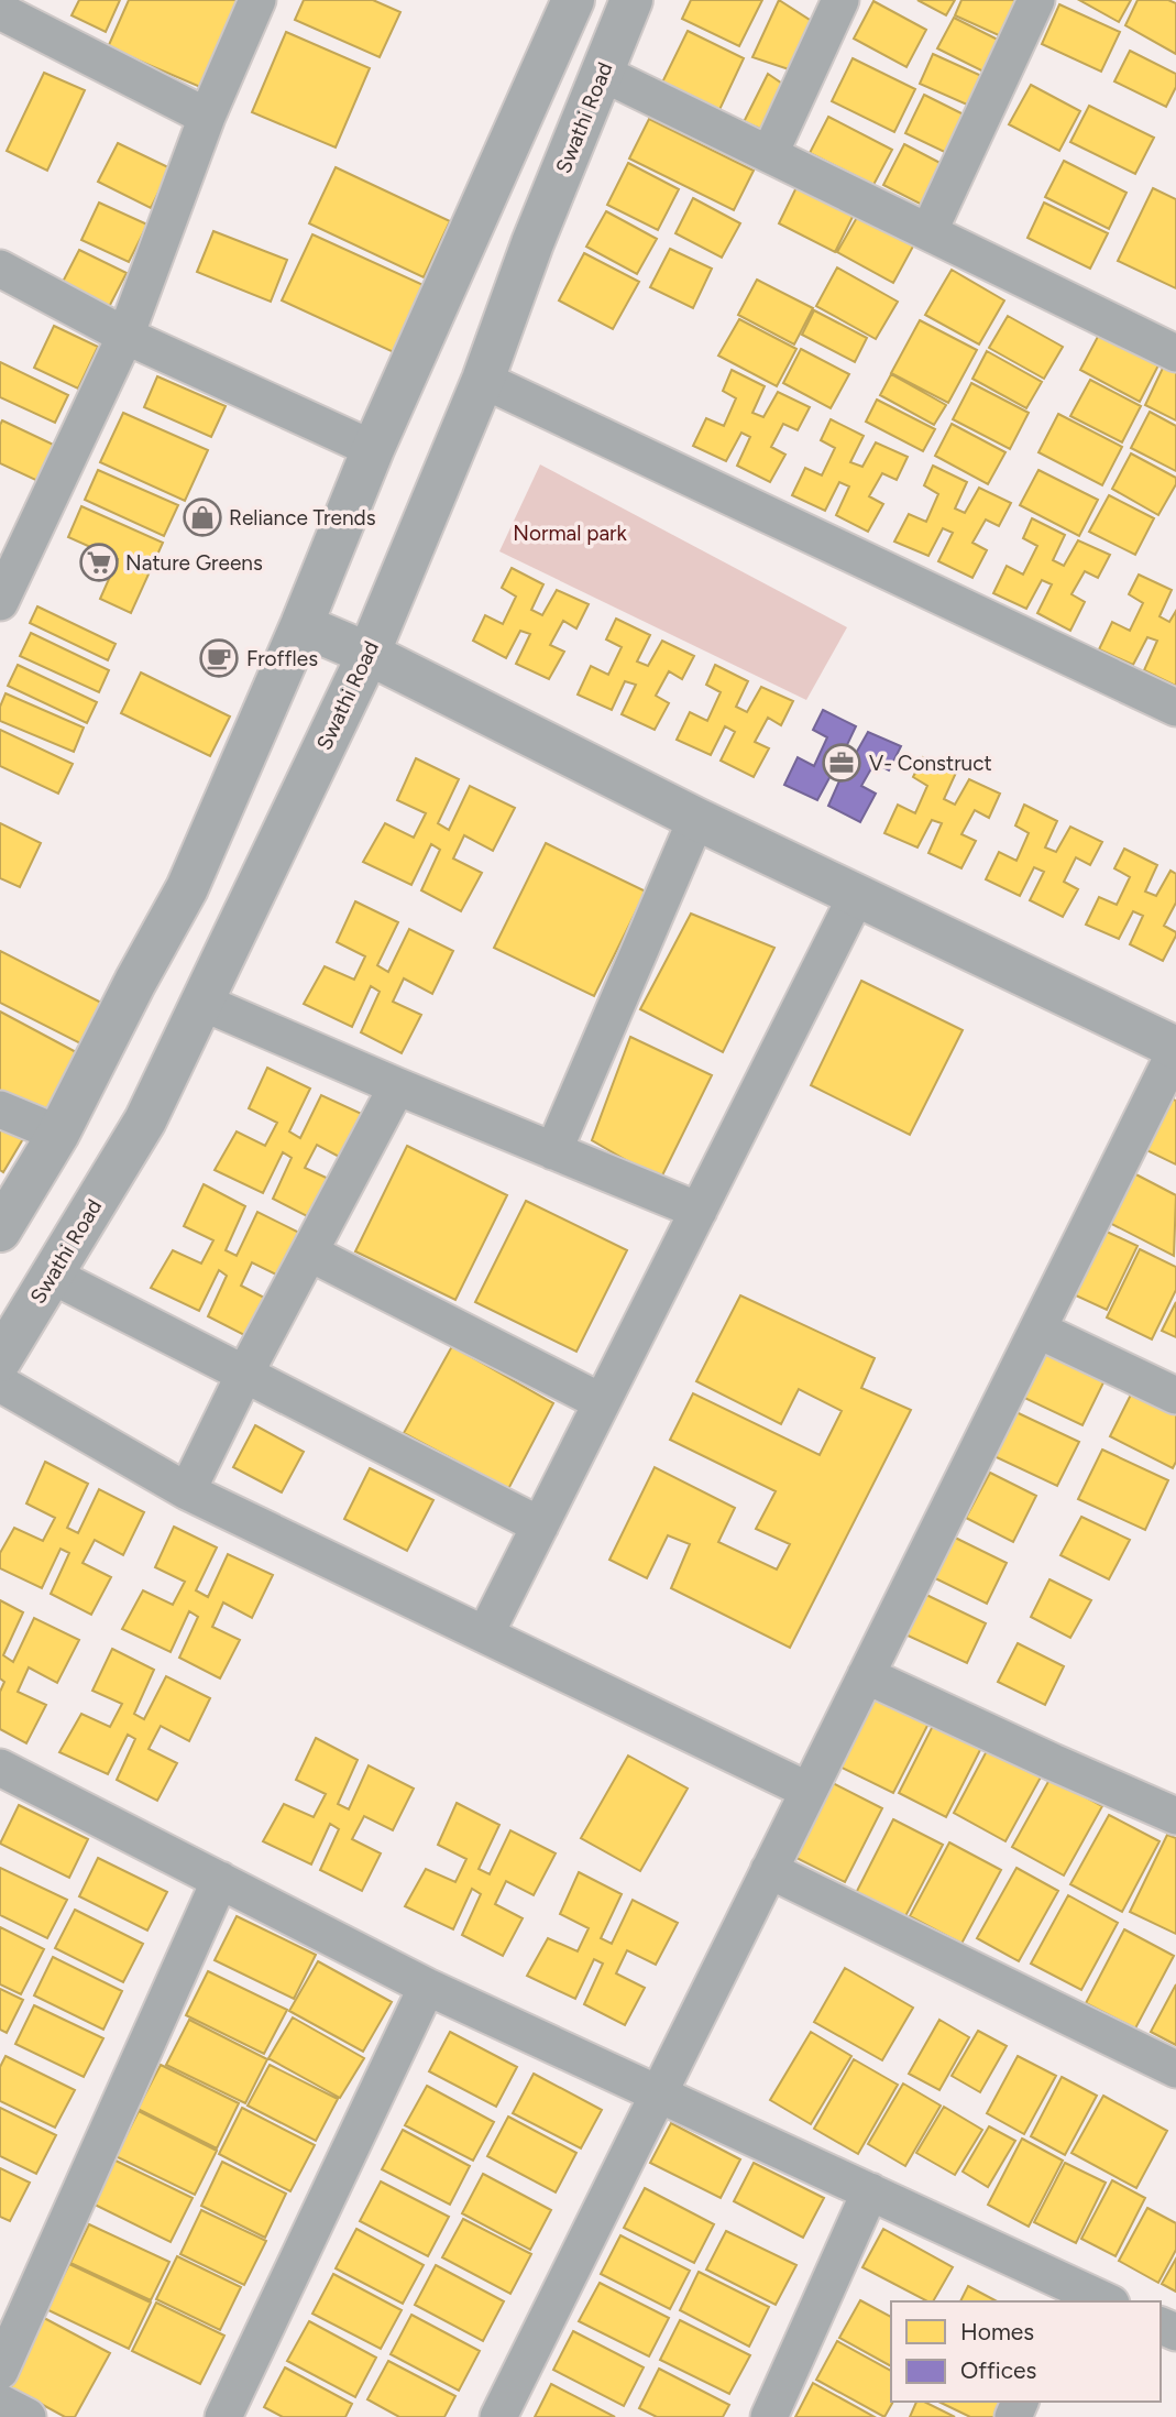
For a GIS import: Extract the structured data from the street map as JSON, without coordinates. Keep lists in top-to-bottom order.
{
  "streets": {
    "street": ["Swathi Road"]
  },
  "parks": ["Normal park"],
  "places": {
    "shop": ["Reliance Trends"],
    "supermarket": ["Nature Greens"],
    "cafe": ["Froffles"],
    "office": ["V- Construct"]
  },
  "legend": ["Homes", "Offices"]
}
